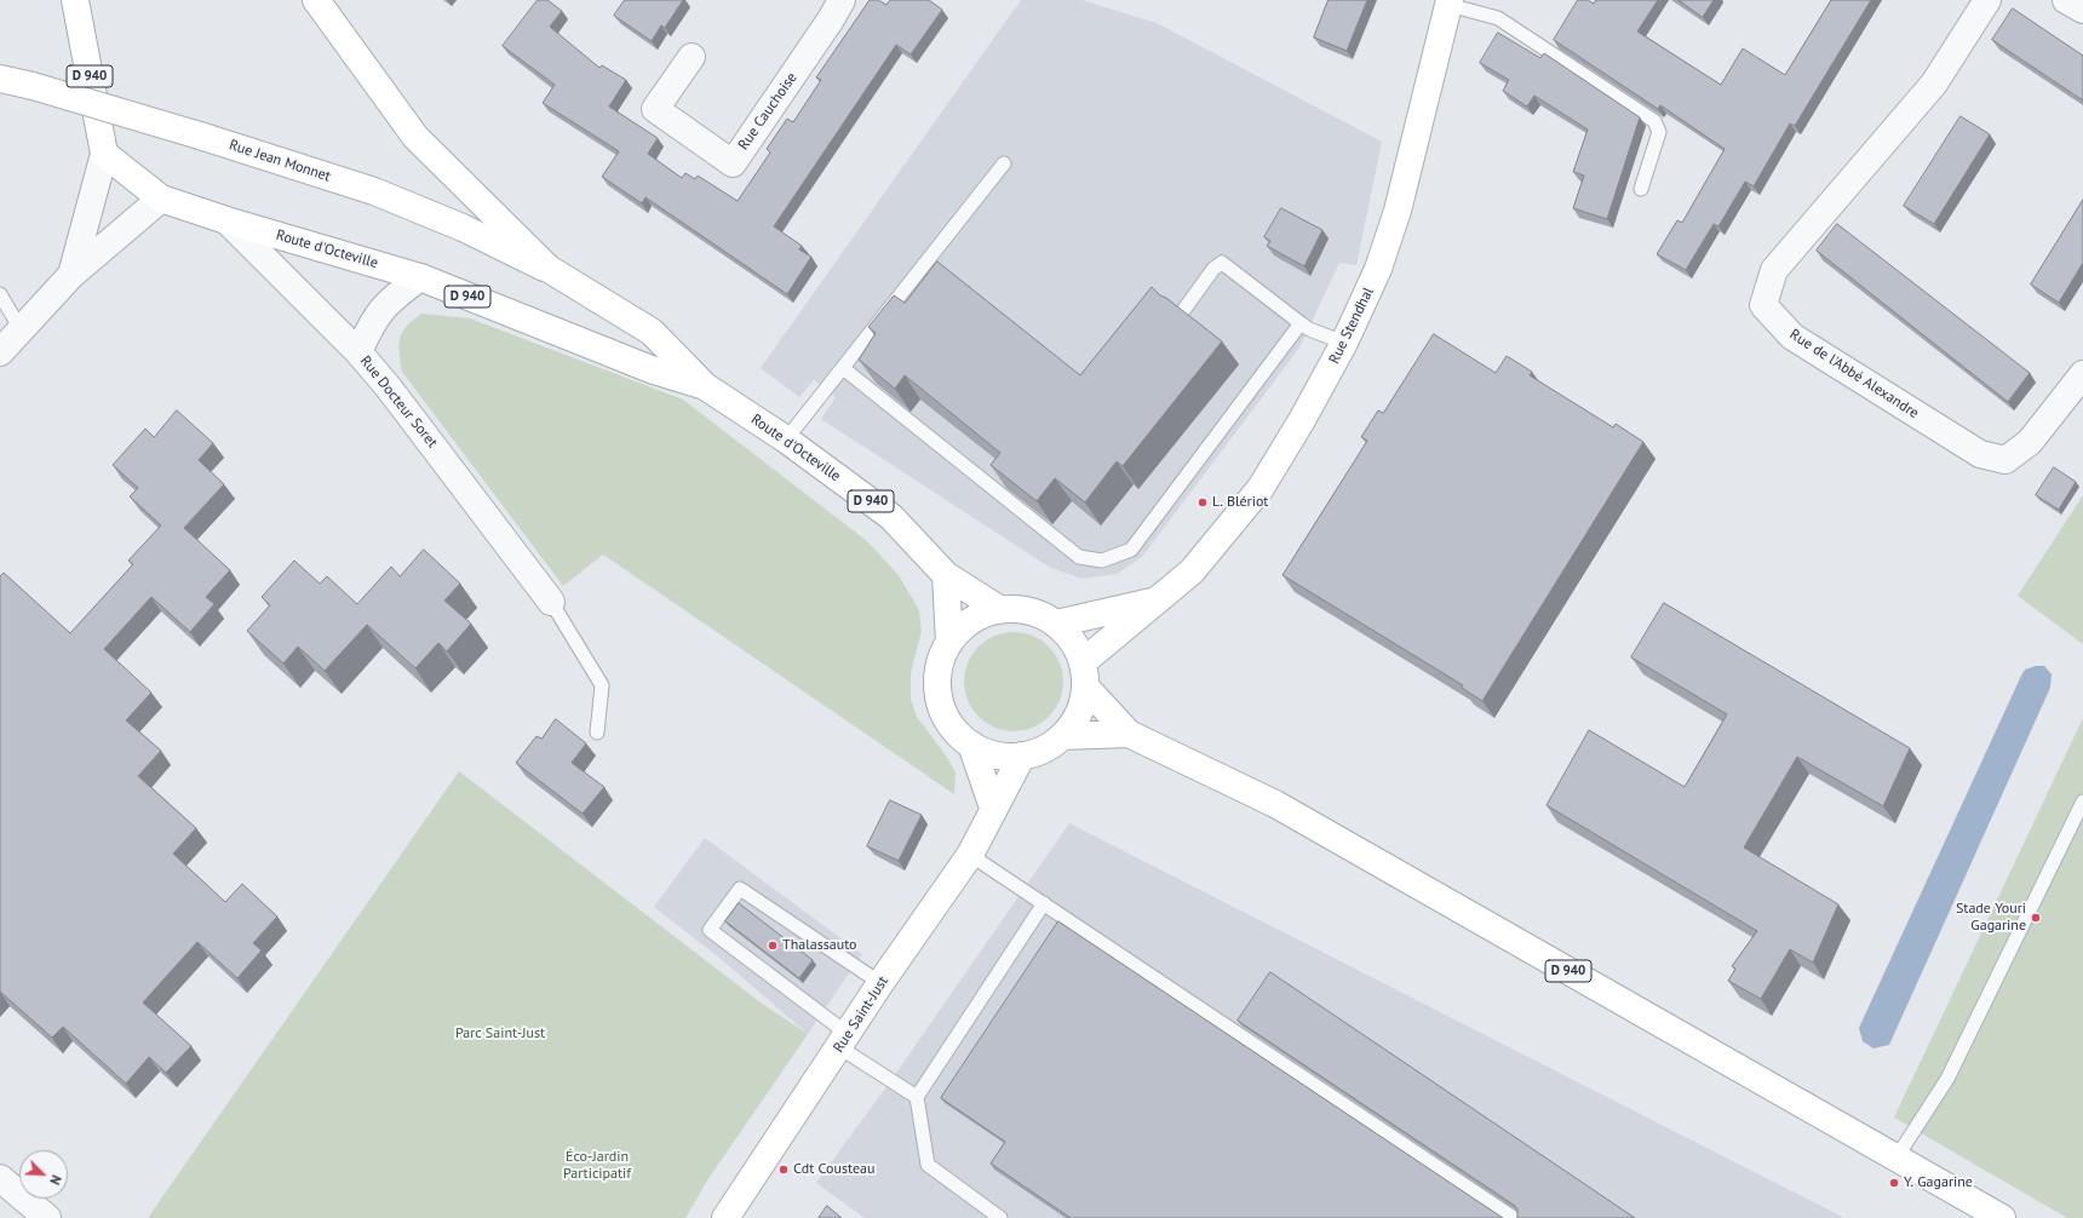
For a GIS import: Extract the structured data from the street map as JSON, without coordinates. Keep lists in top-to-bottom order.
{
  "streets": {
    "main road": [
      "D 940",
      "Rue Jean Monnet",
      "Route d'Octeville",
      "Rue Stendhal",
      "Rue Saint-Just"
    ],
    "street": ["Rue Cauchoise", "Rue de l'Abbé Alexandre", "Rue Docteur Soret"]
  },
  "crossings": [
    ["D 940", "Route d'Octeville"],
    ["D 940", "Rue Stendhal"],
    ["D 940", "Rue Saint-Just"],
    ["Rue Jean Monnet", "Route d'Octeville"],
    ["Route d'Octeville", "Rue Stendhal"],
    ["Route d'Octeville", "Rue Docteur Soret"],
    ["Route d'Octeville", "Rue Saint-Just"],
    ["Rue Stendhal", "Rue Saint-Just"]
  ],
  "parks": ["Parc Saint-Just", "Éco-Jardin Participatif"],
  "places": [
    "L. Blériot",
    "Stade Youri Gagarine",
    "Thalassauto",
    "Cdt Cousteau",
    "Y. Gagarine"
  ],
  "north": "bottom right"
}
